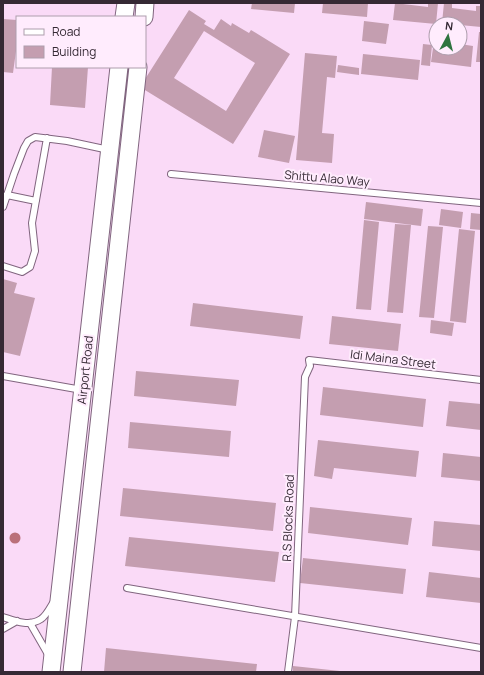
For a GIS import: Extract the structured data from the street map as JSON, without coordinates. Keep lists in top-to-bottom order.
{
  "streets": {
    "main road": ["Airport Road"],
    "lane": ["Shittu Alao Way", "Idi Maina Street", "R.S Blocks Road"]
  },
  "crossings": [
    ["Idi Maina Street", "R.S Blocks Road"]
  ],
  "legend": ["Road", "Building"],
  "north": "top"
}
